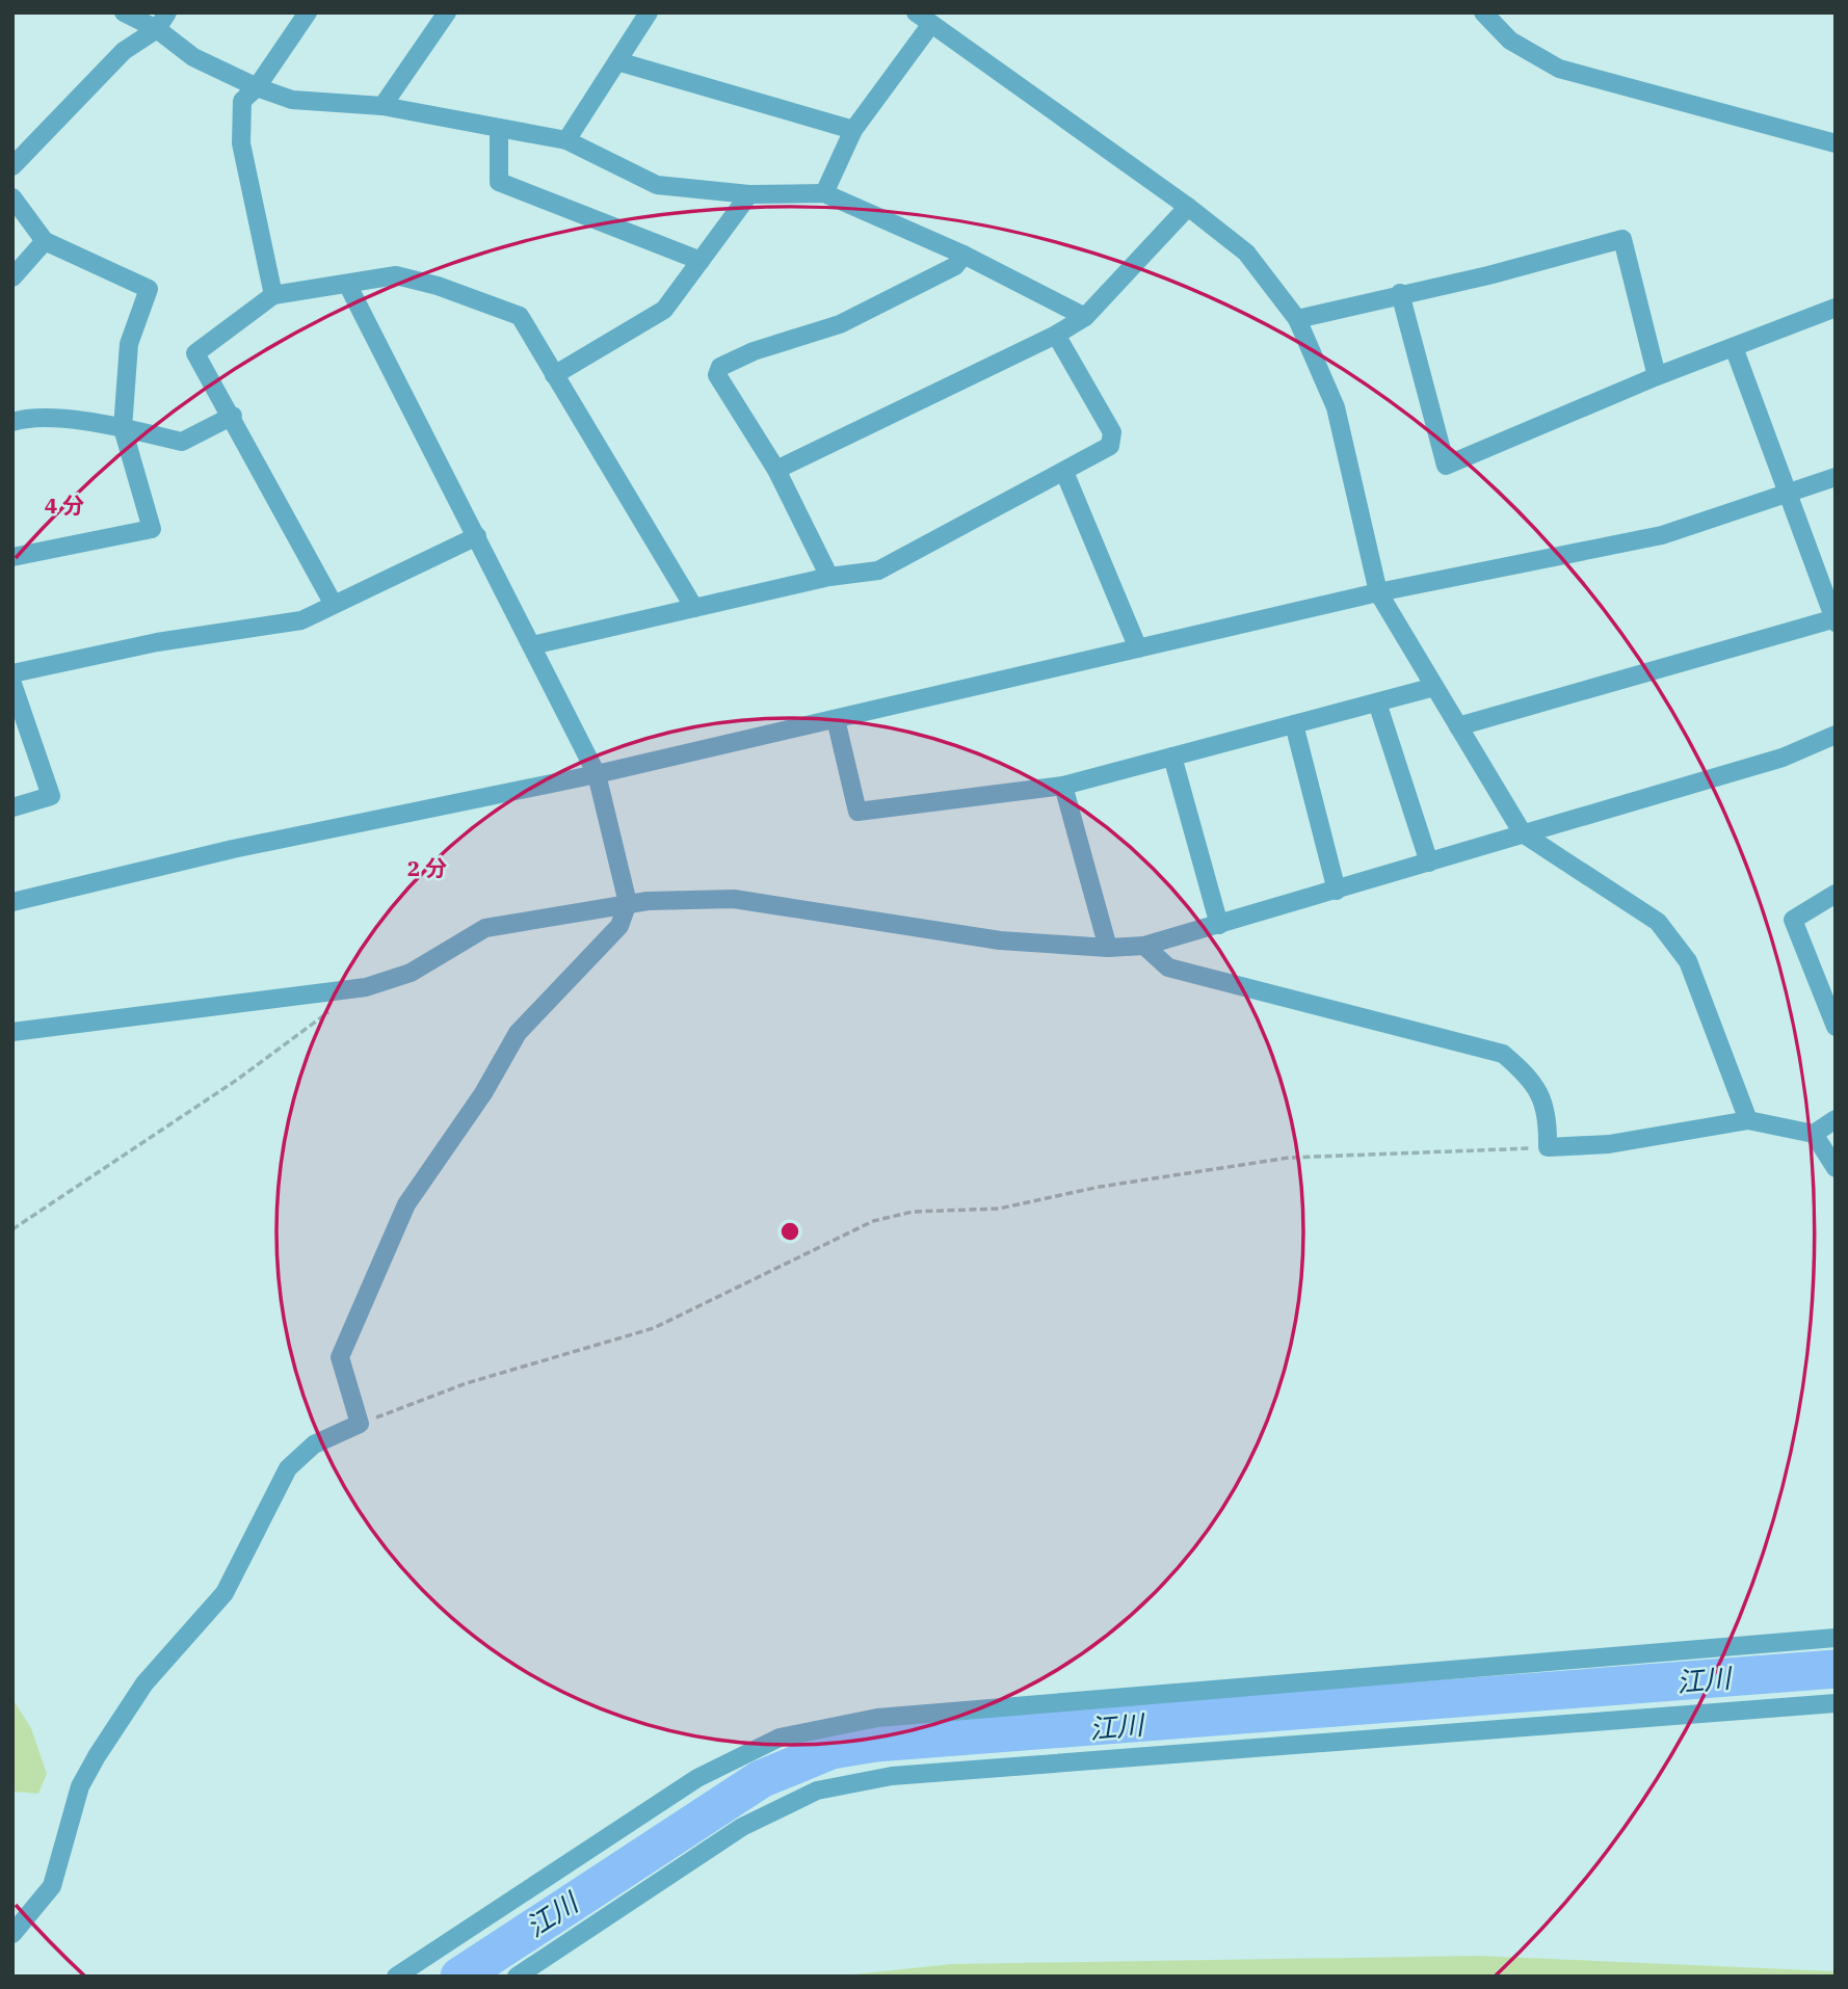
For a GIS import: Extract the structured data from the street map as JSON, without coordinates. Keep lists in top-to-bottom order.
{
  "water": ["江川"],
  "rings": ["4 分", "2 分"]
}
